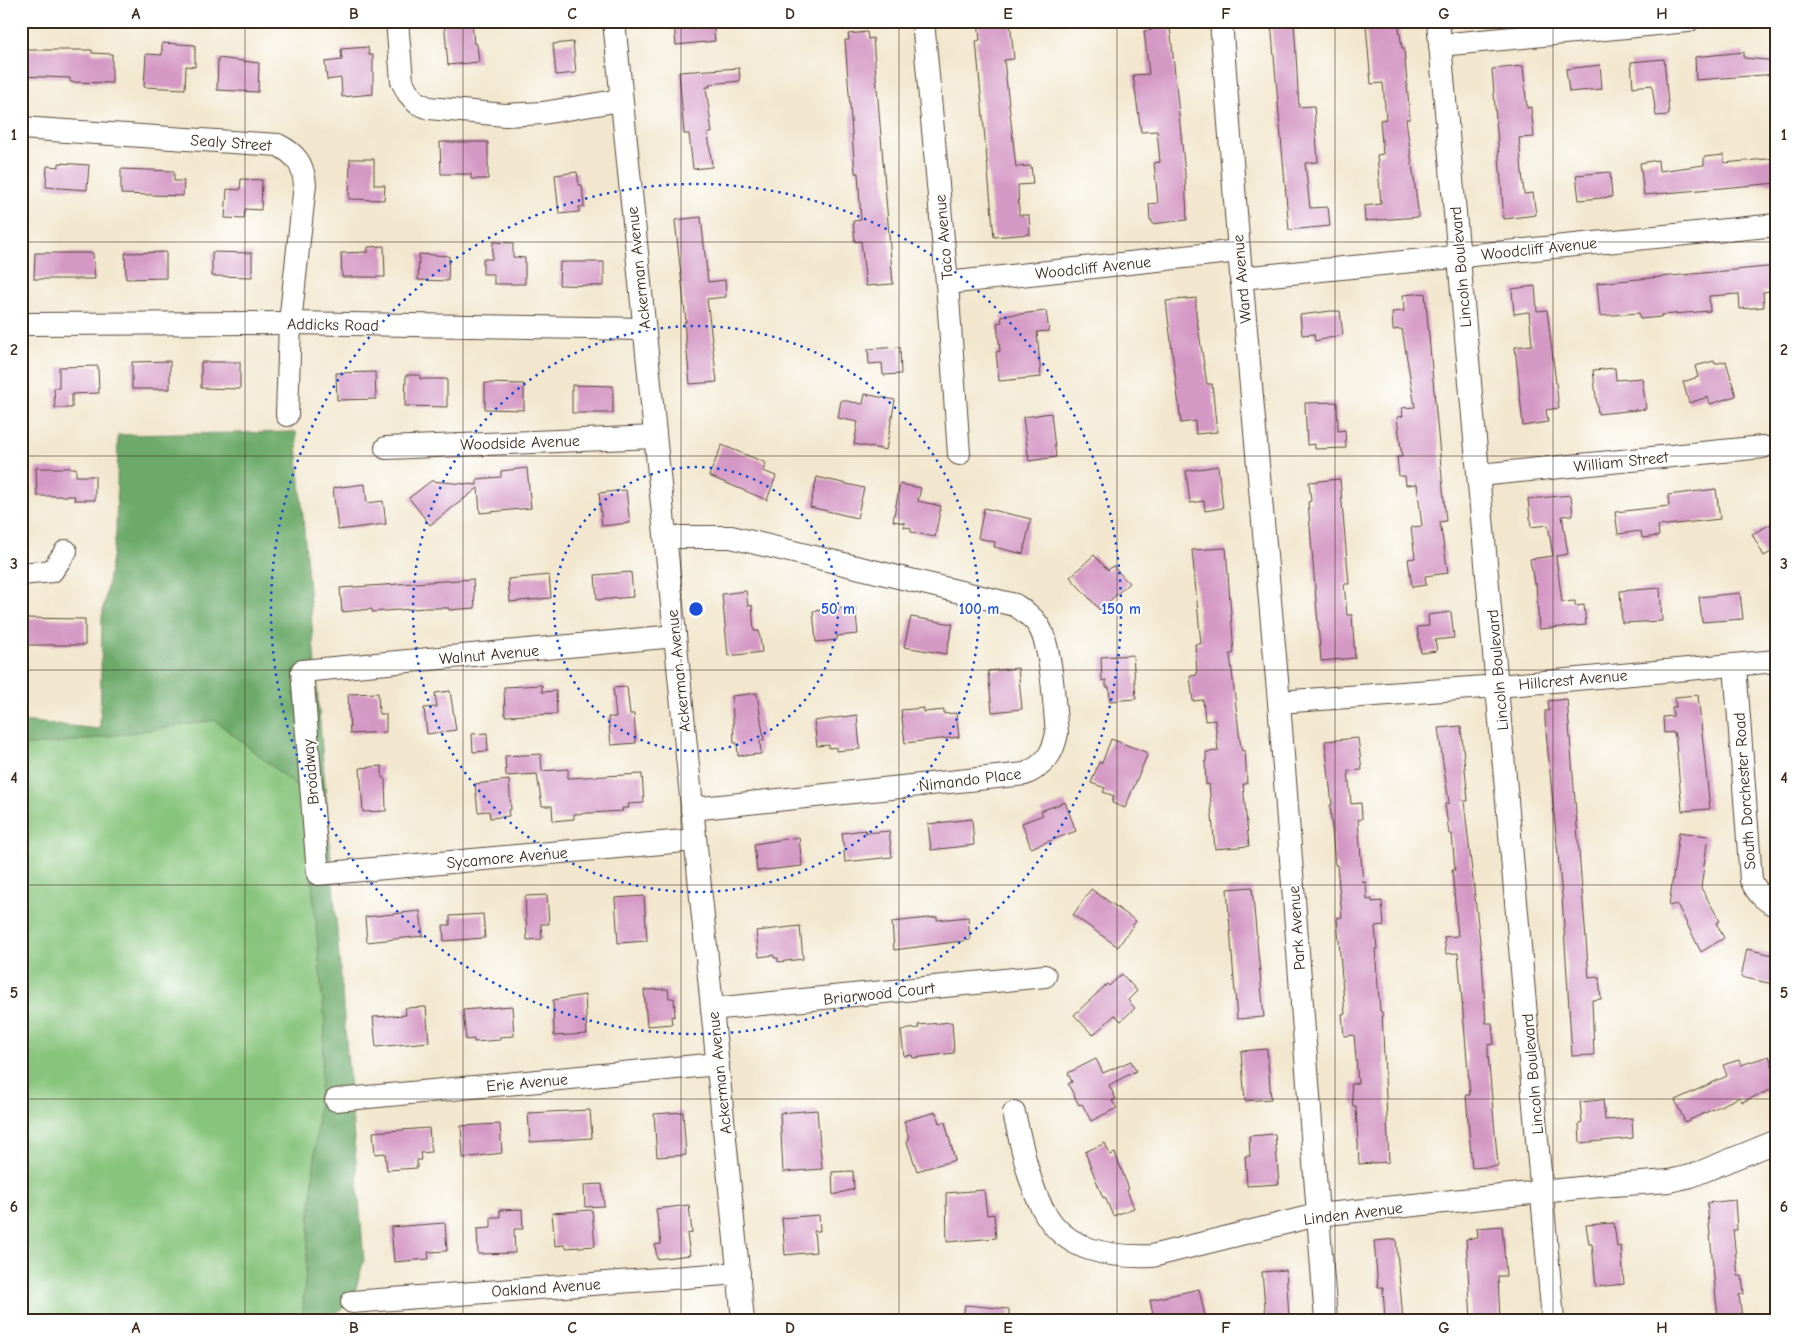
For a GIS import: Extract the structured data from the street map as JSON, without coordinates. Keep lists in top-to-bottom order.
{
  "streets": {
    "street": [
      "Sealy Street",
      "Taco Avenue",
      "Woodcliff Avenue",
      "Lincoln Boulevard",
      "Ackerman Avenue",
      "Ward Avenue",
      "Addicks Road",
      "Woodside Avenue",
      "William Street",
      "Walnut Avenue",
      "Hillcrest Avenue",
      "Broadway",
      "Nimando Place",
      "South Dorchester Road",
      "Sycamore Avenue",
      "Park Avenue",
      "Briarwood Court",
      "Erie Avenue",
      "Linden Avenue",
      "Oakland Avenue"
    ]
  },
  "crossings": [
    ["Sealy Street", "Addicks Road"],
    ["Taco Avenue", "Woodcliff Avenue"],
    ["Woodcliff Avenue", "Lincoln Boulevard"],
    ["Woodcliff Avenue", "Ward Avenue"],
    ["Lincoln Boulevard", "William Street"],
    ["Lincoln Boulevard", "Hillcrest Avenue"],
    ["Lincoln Boulevard", "Linden Avenue"],
    ["Ackerman Avenue", "Addicks Road"],
    ["Ackerman Avenue", "Woodside Avenue"],
    ["Ackerman Avenue", "Walnut Avenue"],
    ["Ackerman Avenue", "Nimando Place"],
    ["Ackerman Avenue", "Sycamore Avenue"],
    ["Ackerman Avenue", "Briarwood Court"],
    ["Ackerman Avenue", "Erie Avenue"],
    ["Ackerman Avenue", "Oakland Avenue"],
    ["Ward Avenue", "Park Avenue"],
    ["Walnut Avenue", "Broadway"],
    ["Hillcrest Avenue", "South Dorchester Road"],
    ["Hillcrest Avenue", "Park Avenue"],
    ["Broadway", "Sycamore Avenue"],
    ["Park Avenue", "Linden Avenue"]
  ],
  "grid": {
    "columns": [
      "A",
      "B",
      "C",
      "D",
      "E",
      "F",
      "G",
      "H"
    ],
    "rows": [
      "1",
      "2",
      "3",
      "4",
      "5",
      "6"
    ]
  },
  "rings": ["50 m", "100 m", "150 m"]
}
